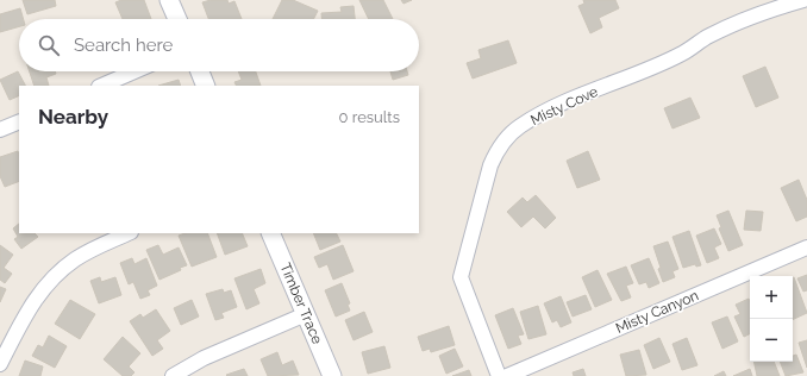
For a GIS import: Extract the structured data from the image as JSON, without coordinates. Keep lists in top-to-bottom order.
{
  "streets": {
    "street": ["Misty Cove", "Timber Trace", "Misty Canyon"]
  },
  "page": {
    "search": "Search here",
    "heading": ["Nearby", "0 results"],
    "map_buttons": ["+", "−"]
  }
}
